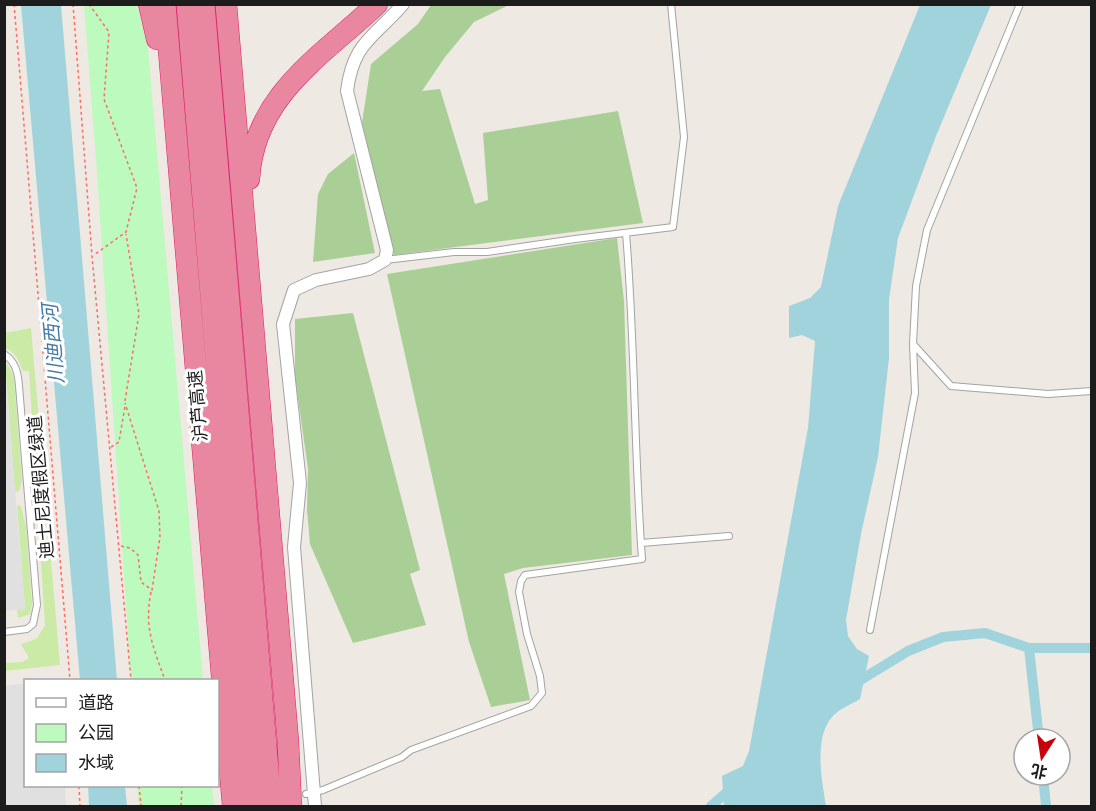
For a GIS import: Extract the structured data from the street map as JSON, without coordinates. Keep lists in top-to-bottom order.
{
  "streets": {
    "highway": ["沪芦高速"],
    "path": ["迪士尼度假区绿道"]
  },
  "water": ["川迪西河"],
  "legend": ["道路", "公园", "水域"],
  "north": "bottom"
}
